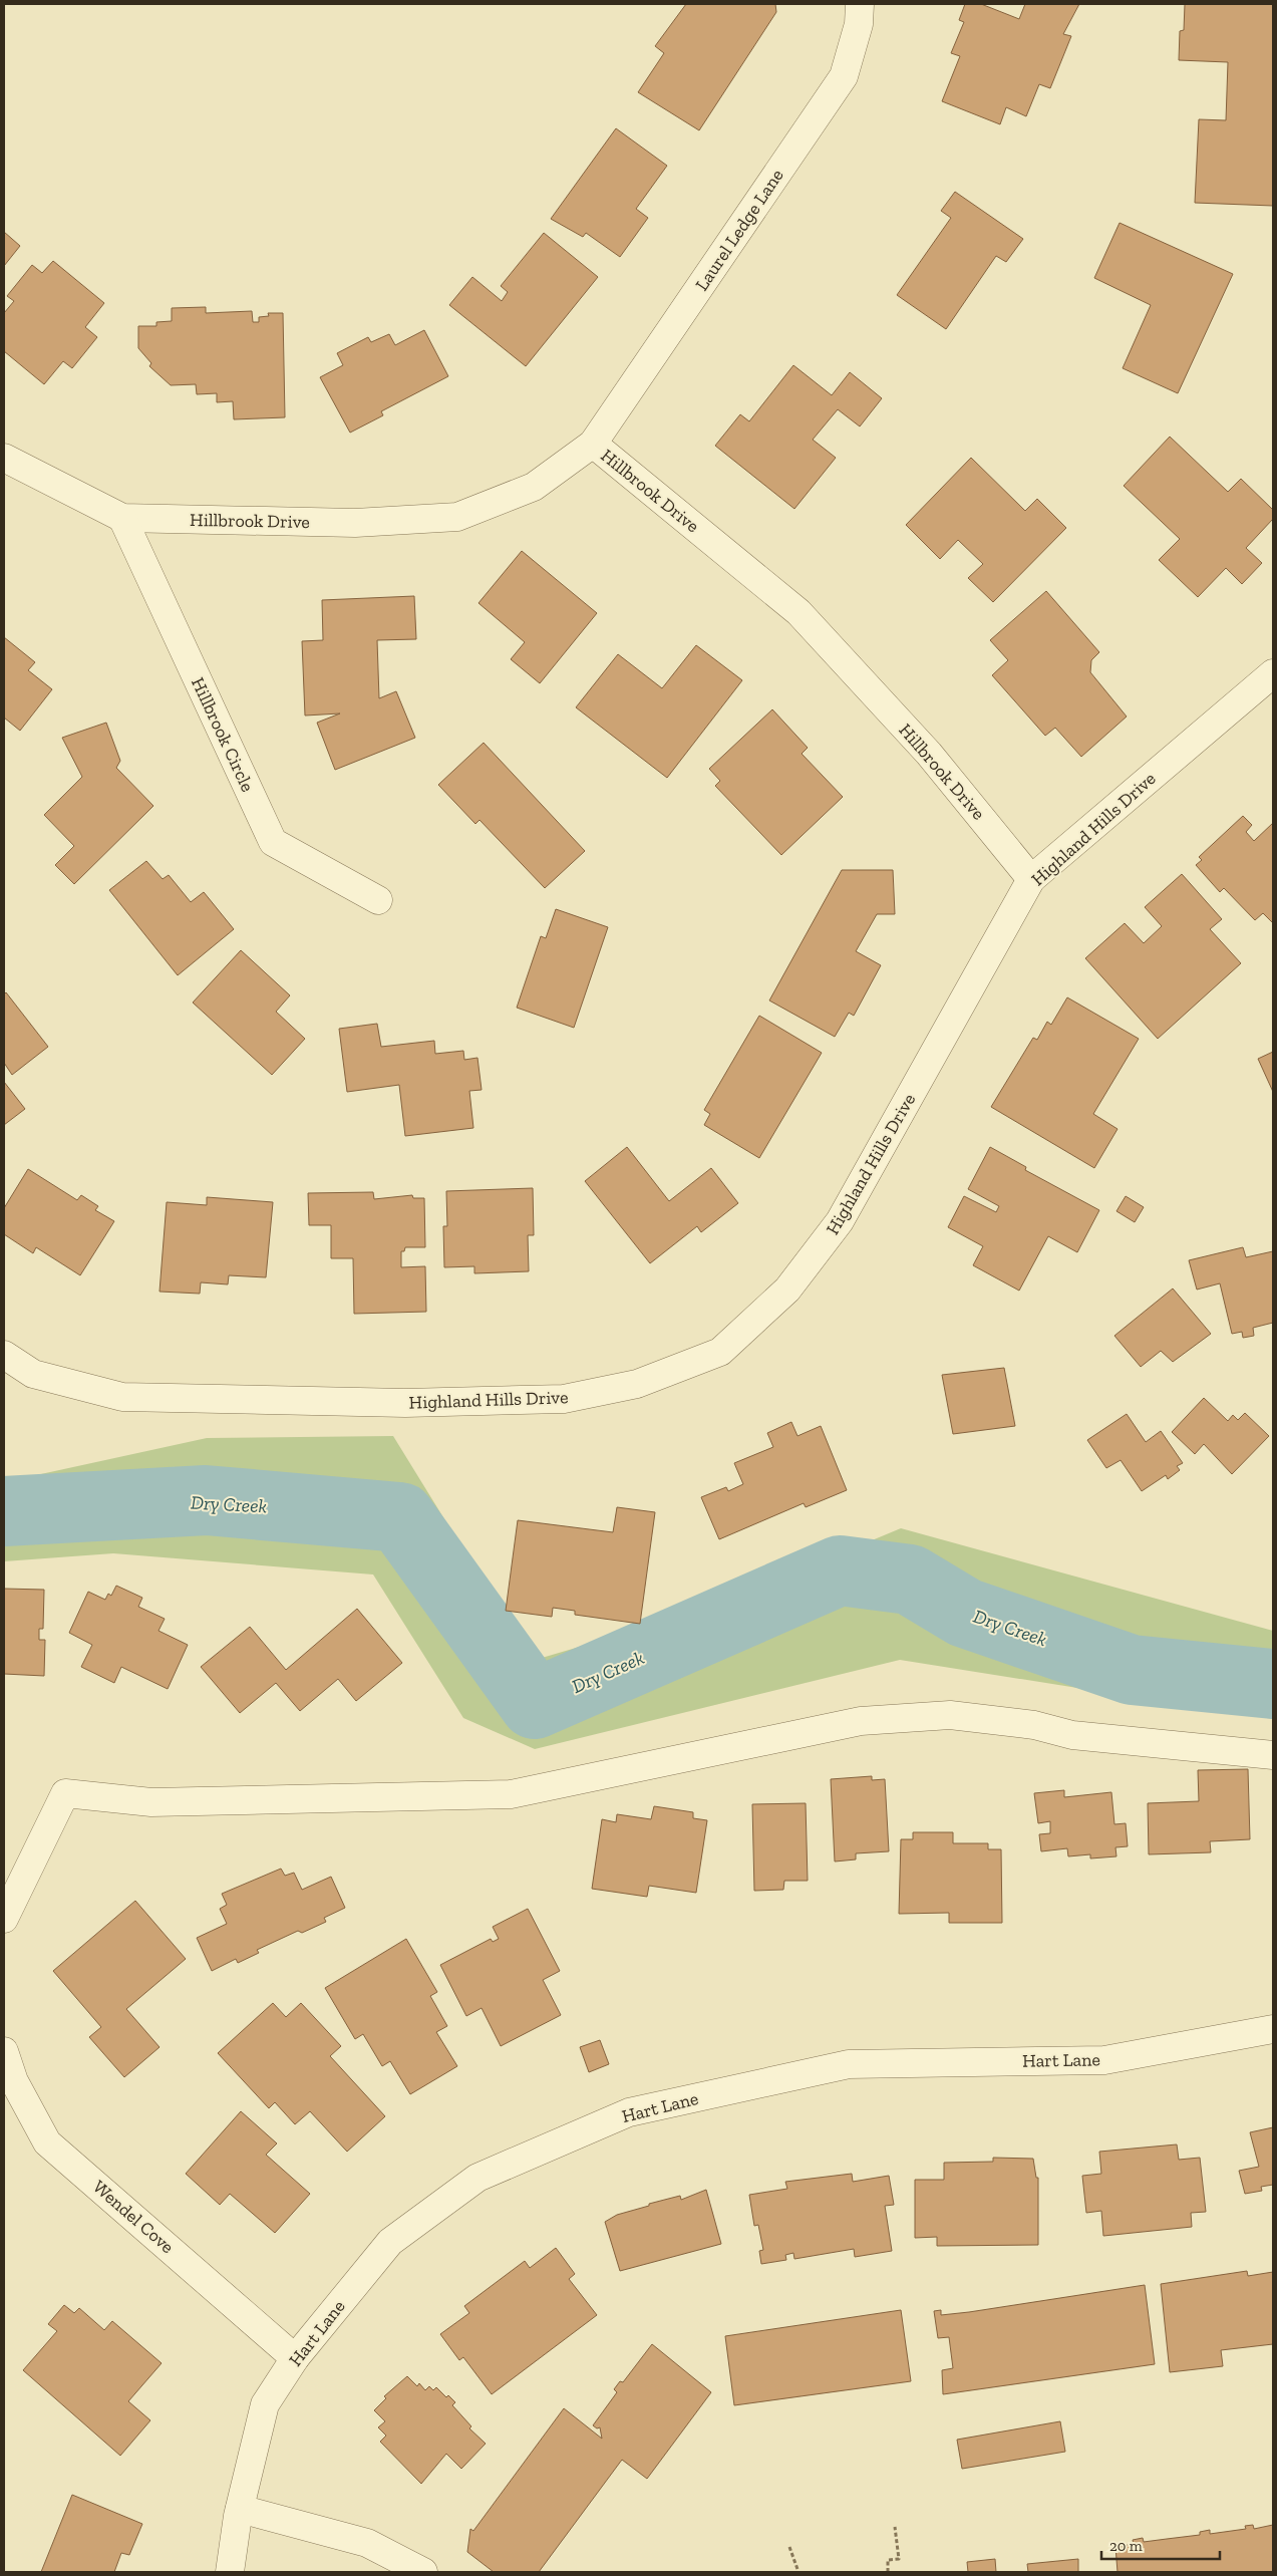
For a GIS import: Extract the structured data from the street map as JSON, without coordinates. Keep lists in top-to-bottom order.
{
  "streets": {
    "street": [
      "Laurel Ledge Lane",
      "Hillbrook Drive",
      "Hillbrook Circle",
      "Highland Hills Drive",
      "Hart Lane",
      "Wendel Cove"
    ]
  },
  "crossings": [
    ["Laurel Ledge Lane", "Hillbrook Drive"],
    ["Hillbrook Drive", "Hillbrook Circle"],
    ["Hillbrook Drive", "Highland Hills Drive"],
    ["Hart Lane", "Wendel Cove"]
  ],
  "water": ["Dry Creek"],
  "scale_bar": "20 m"
}
